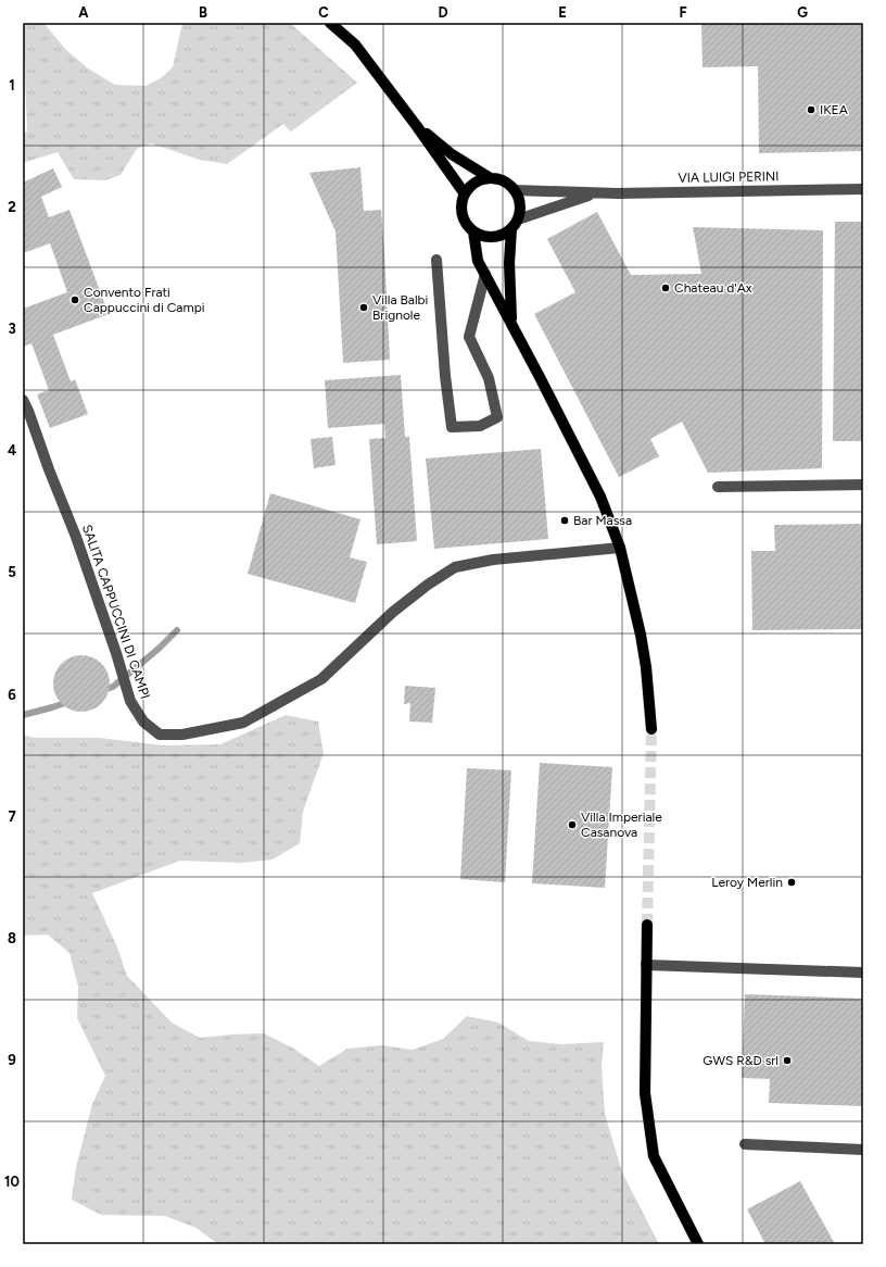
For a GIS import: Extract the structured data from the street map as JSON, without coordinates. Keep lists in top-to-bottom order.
{
  "streets": {
    "street": ["VIA LUIGI PERINI", "SALITA CAPPUCCINI DI CAMPI"]
  },
  "places": [
    "IKEA",
    "Chateau d'Ax",
    "Convento Frati Cappuccini di Campi",
    "Villa Balbi Brignole",
    "Bar Massa",
    "Villa Imperiale Casanova",
    "Leroy Merlin",
    "GWS R&D srl"
  ],
  "grid": {
    "columns": [
      "A",
      "B",
      "C",
      "D",
      "E",
      "F",
      "G"
    ],
    "rows": [
      "1",
      "2",
      "3",
      "4",
      "5",
      "6",
      "7",
      "8",
      "9",
      "10"
    ]
  }
}
